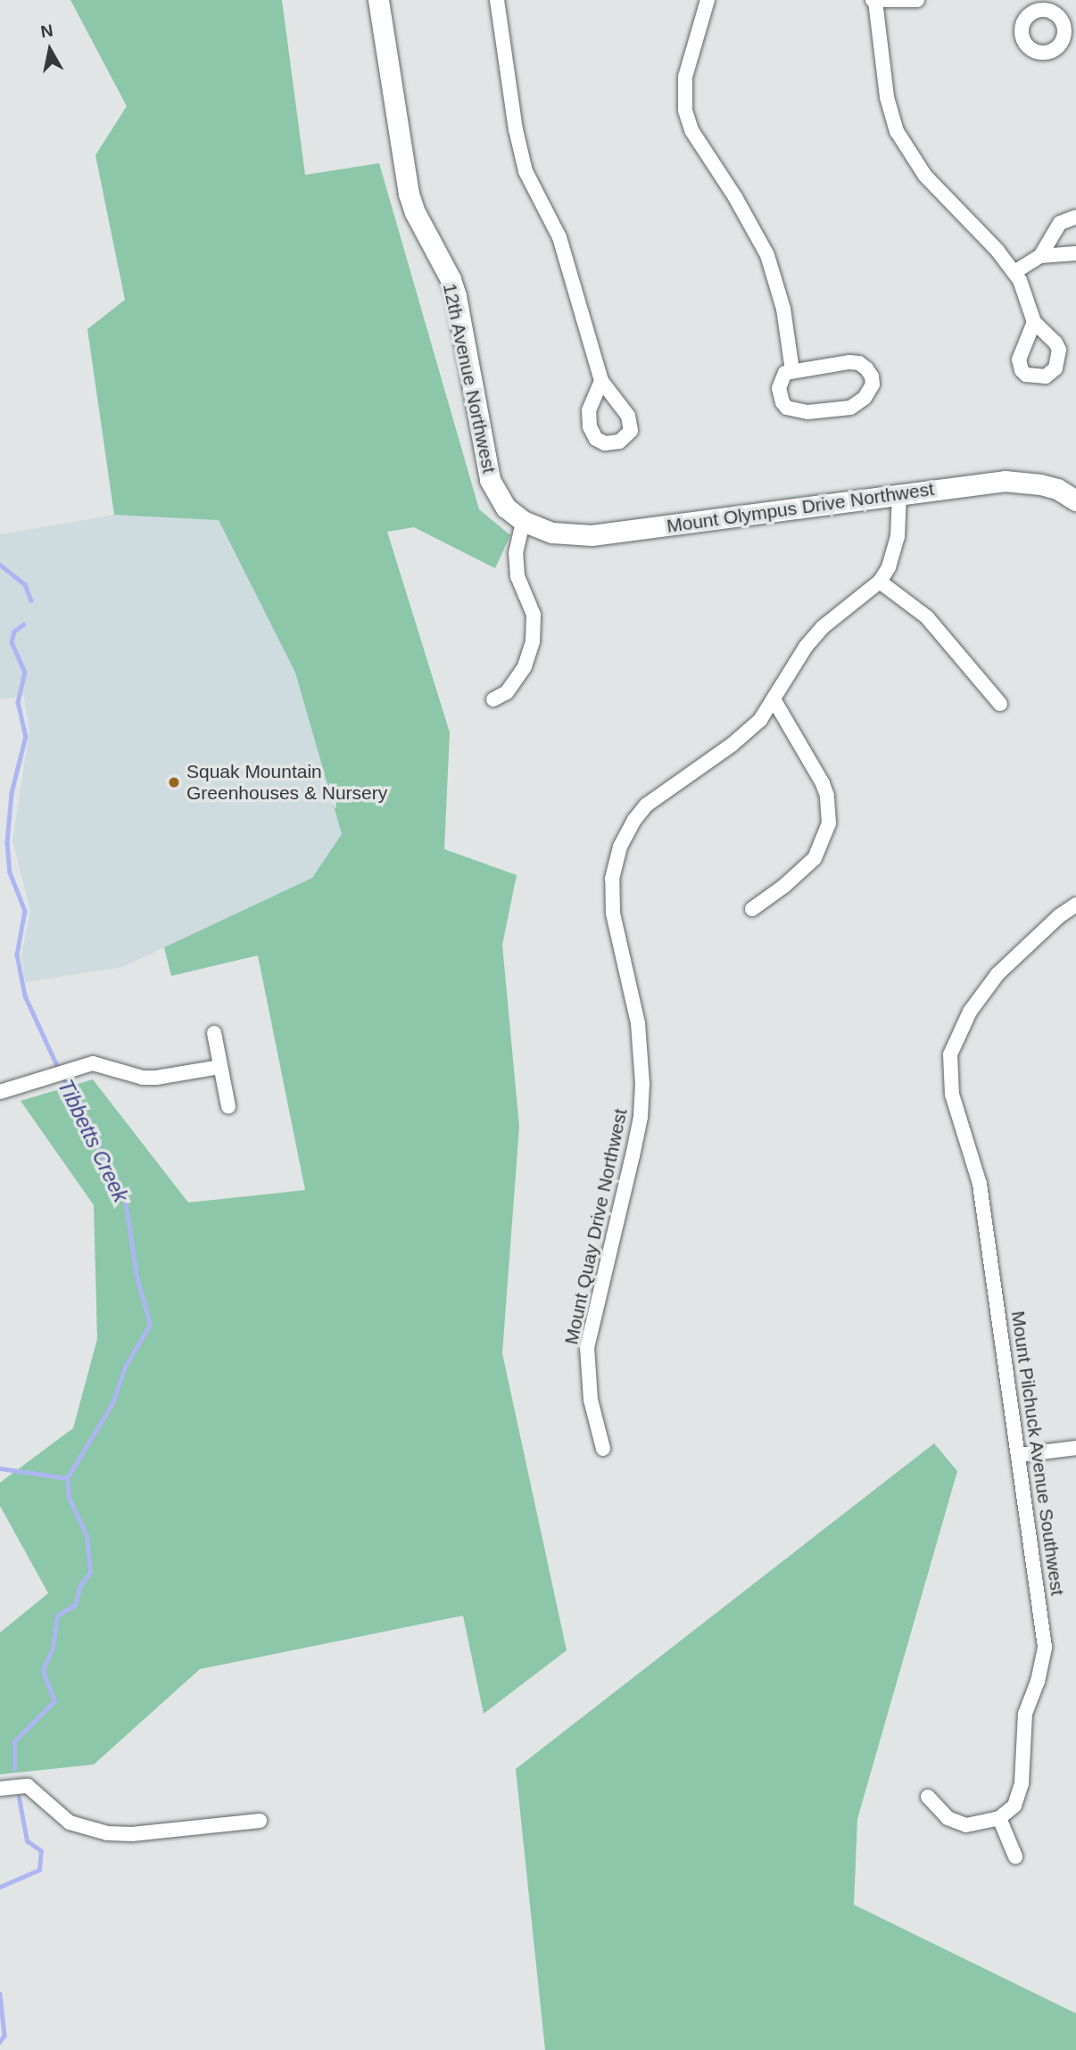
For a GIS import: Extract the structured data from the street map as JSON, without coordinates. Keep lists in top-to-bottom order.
{
  "streets": {
    "street": [
      "12th Avenue Northwest",
      "Mount Olympus Drive Northwest",
      "Mount Quay Drive Northwest",
      "Mount Pilchuck Avenue Southwest"
    ]
  },
  "crossings": [
    ["12th Avenue Northwest", "Mount Olympus Drive Northwest"],
    ["Mount Olympus Drive Northwest", "Mount Quay Drive Northwest"]
  ],
  "water": ["Tibbetts Creek"],
  "places": ["Squak Mountain Greenhouses & Nursery"],
  "north": "top"
}
